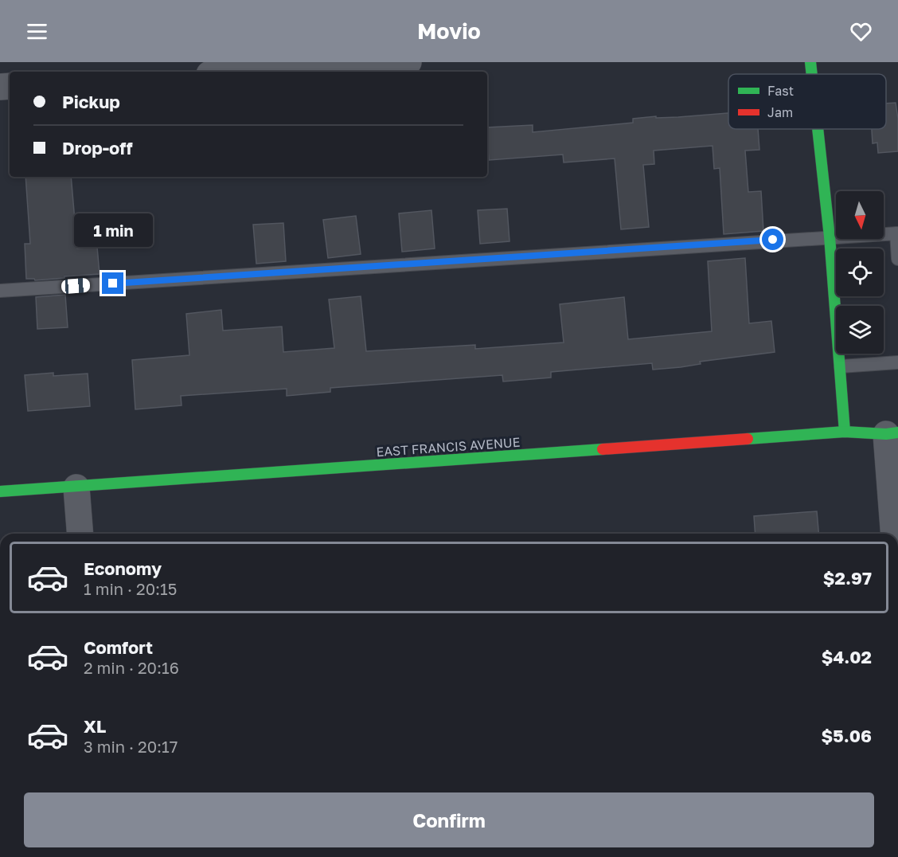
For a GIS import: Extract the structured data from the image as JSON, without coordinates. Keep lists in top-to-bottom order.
{
  "streets": {
    "main road": ["EAST FRANCIS AVENUE"]
  },
  "legend": ["Fast", "Jam"],
  "north": "bottom",
  "page": {
    "header": "Movio",
    "banner": ["Pickup", "Drop-off"],
    "bubble": "1 min",
    "list": [
      {
        "name": "Economy",
        "note": "1 min · 20:15",
        "value": "$2.97"
      },
      {
        "name": "Comfort",
        "note": "2 min · 20:16",
        "value": "$4.02"
      },
      {
        "name": "XL",
        "note": "3 min · 20:17",
        "value": "$5.06"
      }
    ],
    "buttons": "Confirm"
  }
}
